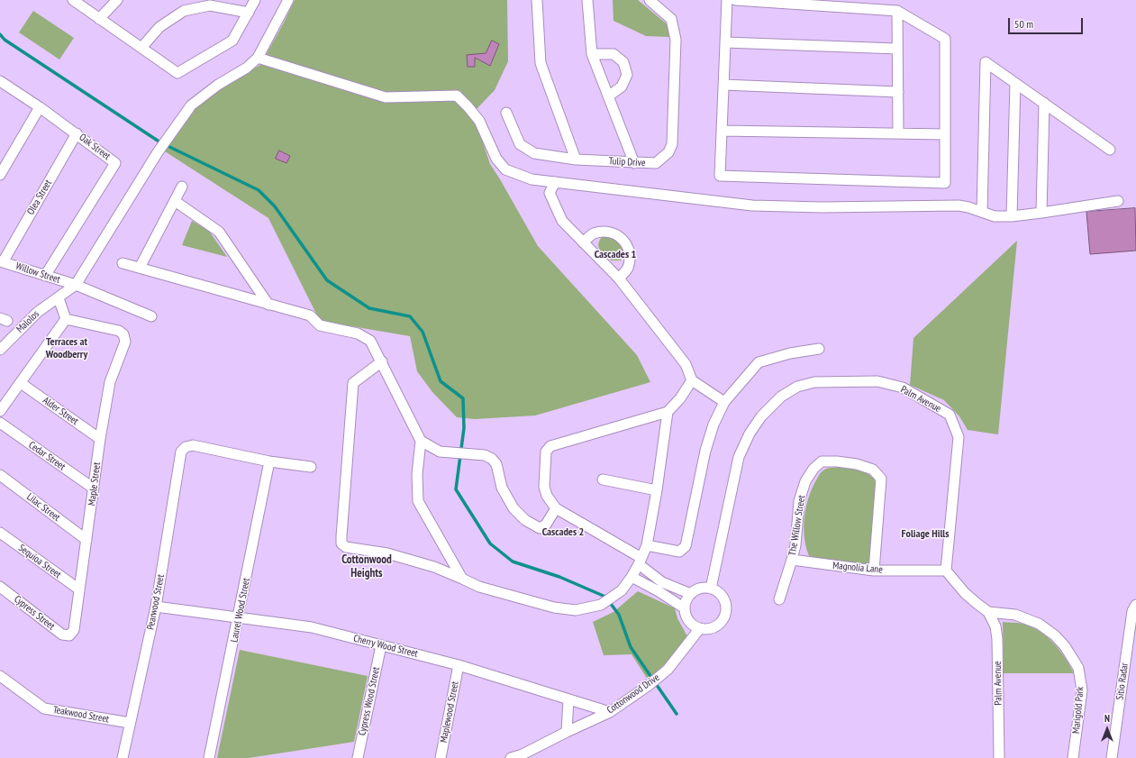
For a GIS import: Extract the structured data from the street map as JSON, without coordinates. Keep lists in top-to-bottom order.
{
  "streets": {
    "street": [
      "Oak Street",
      "Tulip Drive",
      "Olea Street",
      "Willow Street",
      "Malolos",
      "Palm Avenue",
      "Alder Street",
      "Cedar Street",
      "Maple Street",
      "Lilac Street",
      "The Willow Street",
      "Sequioa Street",
      "Magnolia Lane",
      "Pearwood Street",
      "Laurel Wood Street",
      "Cypress Street",
      "Cherry Wood Street",
      "Sitio Radar",
      "Cottonwood Drive",
      "Cypress Wood Street",
      "Marigold Park",
      "Maplewood Street",
      "Teakwood Street"
    ]
  },
  "crossings": [
    ["Oak Street", "Olea Street"],
    ["Oak Street", "Willow Street"],
    ["Olea Street", "Willow Street"],
    ["Willow Street", "Malolos"],
    ["Palm Avenue", "Magnolia Lane"],
    ["Palm Avenue", "Cottonwood Drive"],
    ["Palm Avenue", "Marigold Park"],
    ["Alder Street", "Maple Street"],
    ["Cedar Street", "Maple Street"],
    ["Maple Street", "Lilac Street"],
    ["Maple Street", "Sequioa Street"],
    ["Maple Street", "Cypress Street"],
    ["The Willow Street", "Magnolia Lane"],
    ["Pearwood Street", "Laurel Wood Street"],
    ["Pearwood Street", "Cherry Wood Street"],
    ["Pearwood Street", "Teakwood Street"],
    ["Laurel Wood Street", "Cherry Wood Street"],
    ["Cherry Wood Street", "Cottonwood Drive"],
    ["Cherry Wood Street", "Cypress Wood Street"],
    ["Cherry Wood Street", "Maplewood Street"]
  ],
  "districts": [
    "Cascades 1",
    "Terraces at Woodberry",
    "Cascades 2",
    "Foliage Hills",
    "Cottonwood Heights"
  ],
  "scale_bar": "50 m",
  "north": "top"
}
